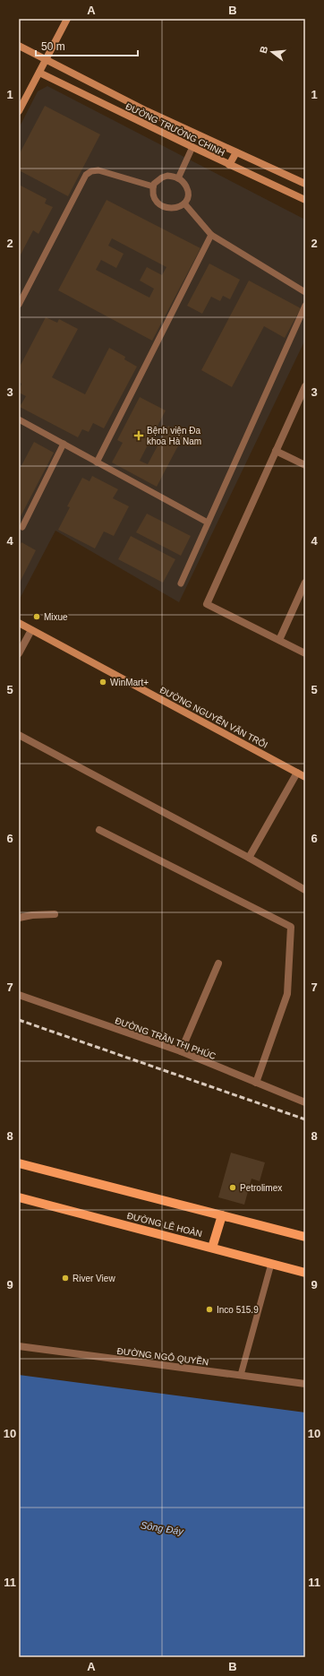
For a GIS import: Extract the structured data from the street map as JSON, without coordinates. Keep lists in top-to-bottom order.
{
  "streets": {
    "main road": ["ĐƯỜNG LÊ HOÀN"],
    "street": [
      "ĐƯỜNG TRƯỜNG CHINH",
      "ĐƯỜNG NGUYỄN VĂN TRỖI",
      "ĐƯỜNG TRẦN THỊ PHÚC",
      "ĐƯỜNG NGÔ QUYỀN"
    ]
  },
  "water": ["Sông Đáy"],
  "places": {
    "health": ["Bệnh viện Đa khoa Hà Nam"],
    "other": [
      "Mixue",
      "WinMart+",
      "Petrolimex",
      "River View",
      "Inco 515.9"
    ]
  },
  "scale_bar": "50 m",
  "north": "left",
  "grid": {
    "columns": ["A", "B"],
    "rows": [
      "1",
      "2",
      "3",
      "4",
      "5",
      "6",
      "7",
      "8",
      "9",
      "10",
      "11"
    ]
  }
}
